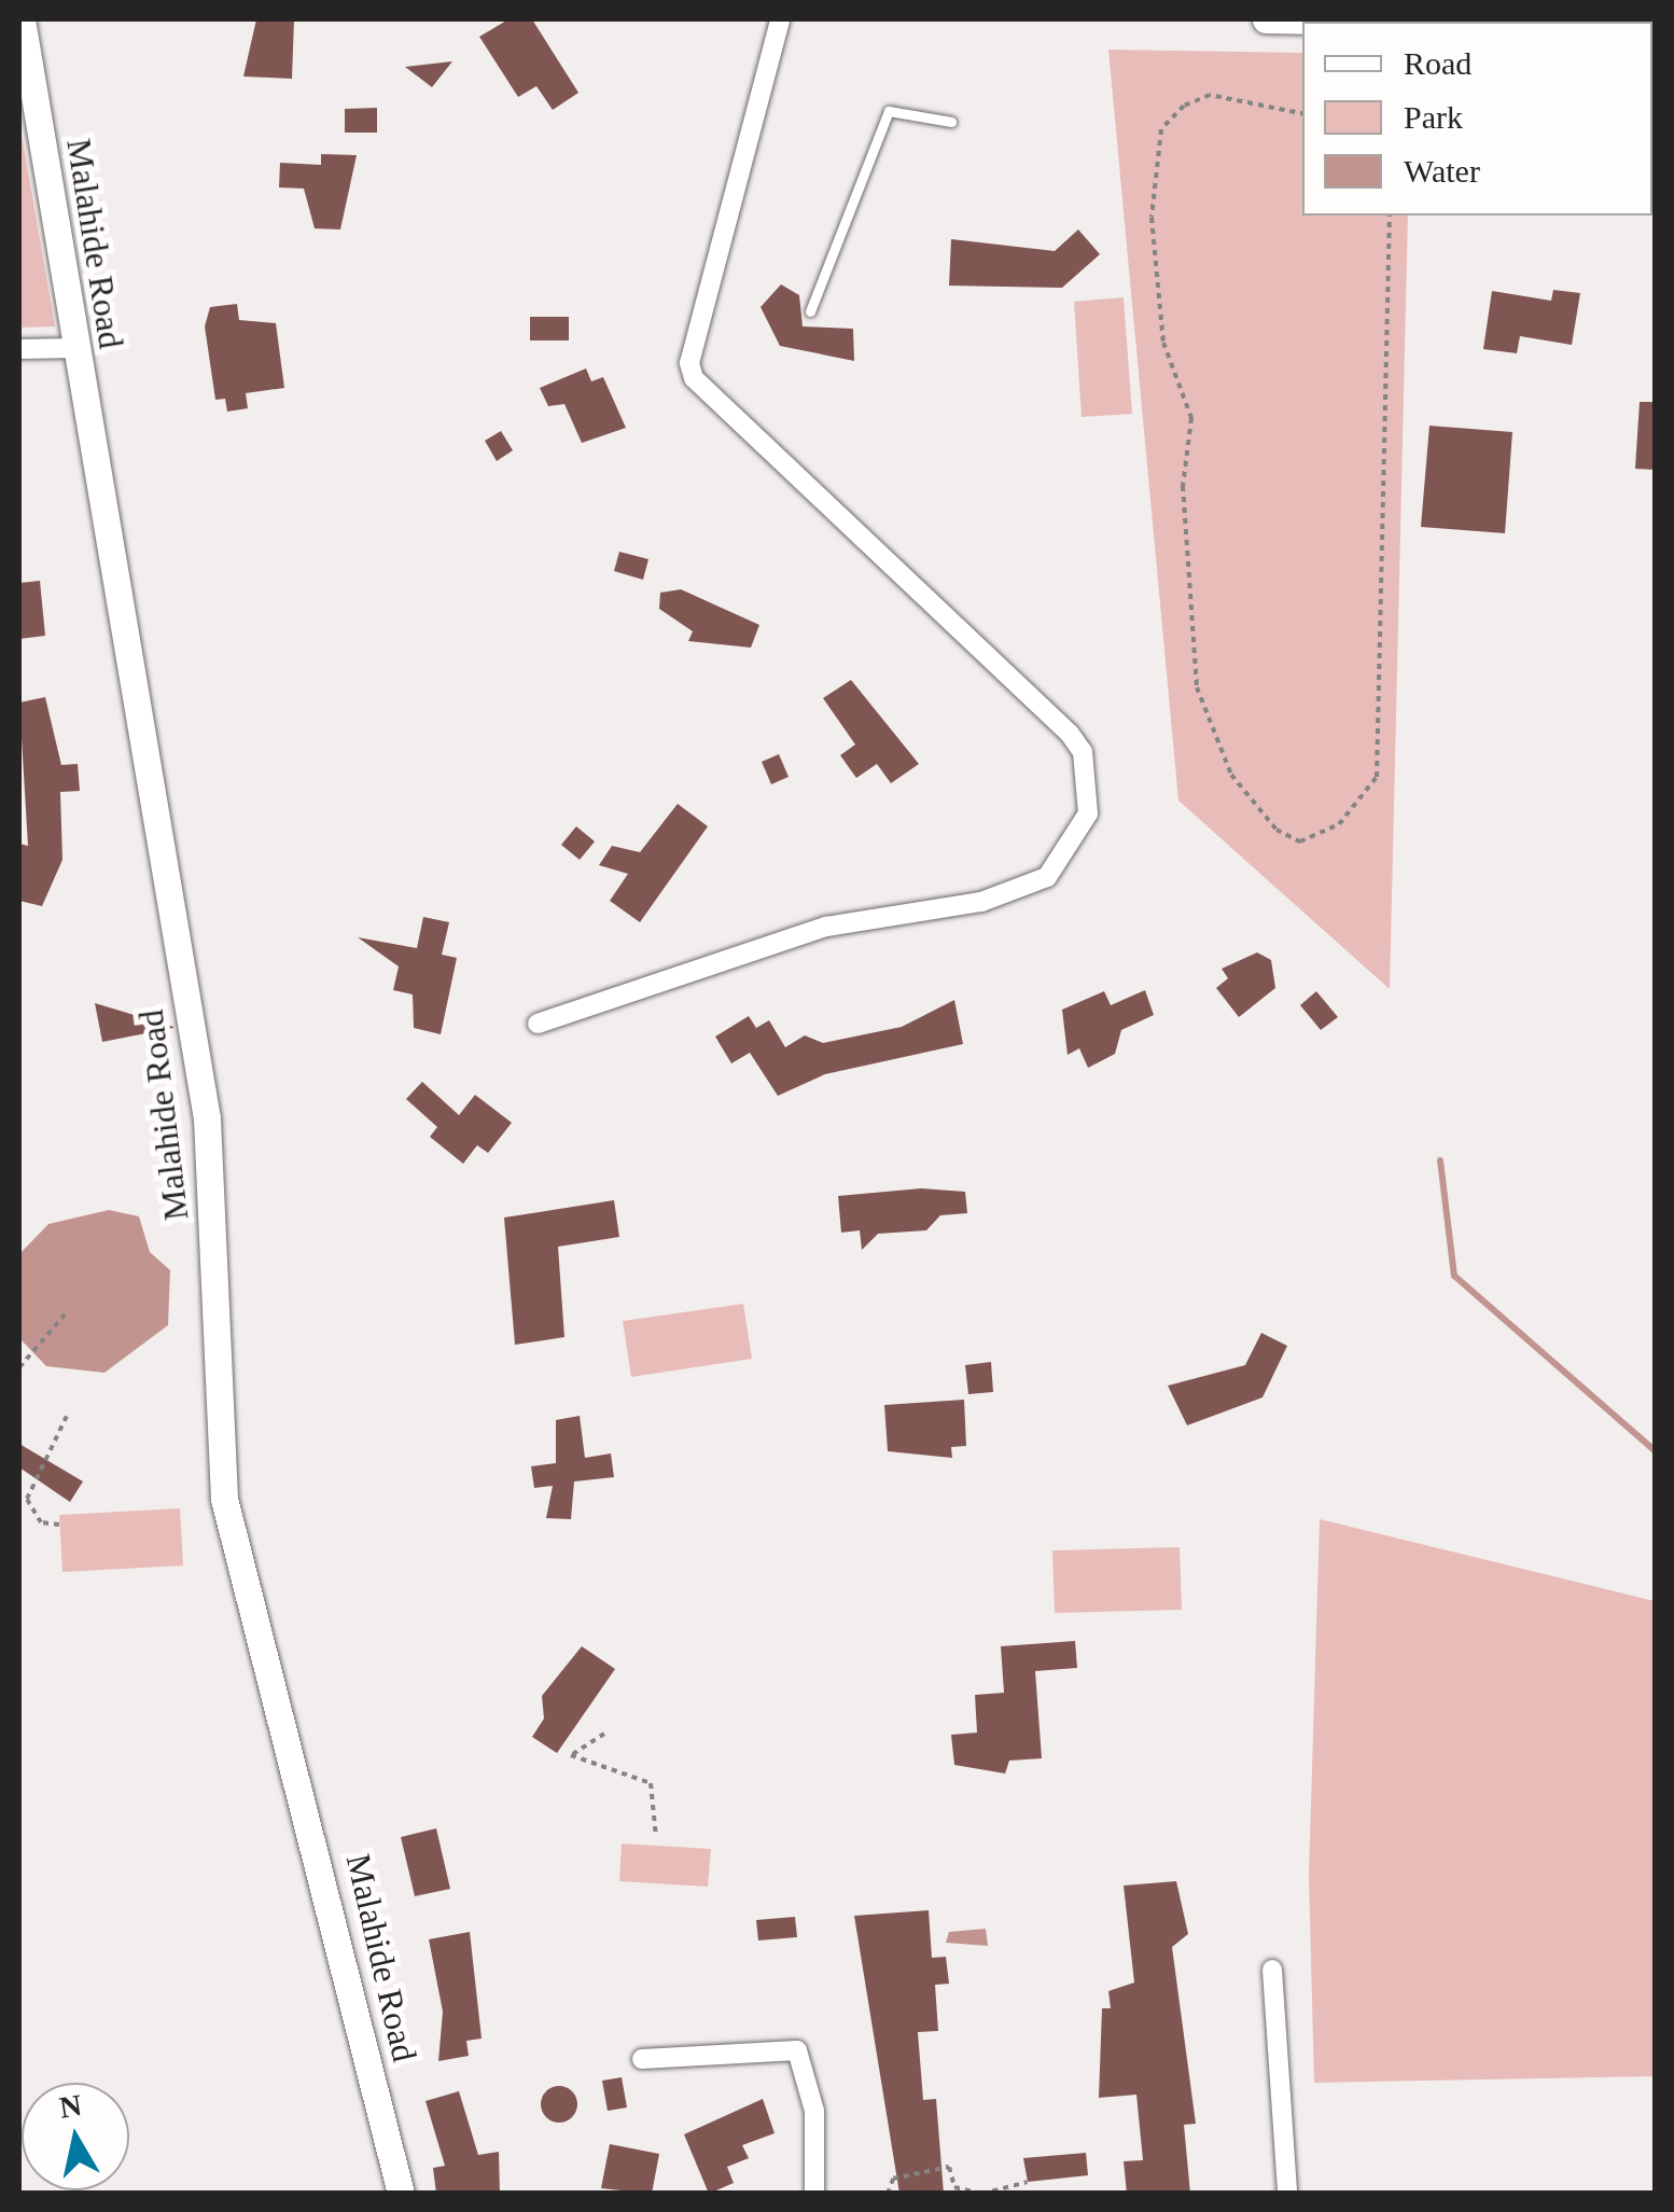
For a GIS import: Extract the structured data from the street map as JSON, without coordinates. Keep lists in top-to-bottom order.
{
  "streets": {
    "main road": ["Malahide Road"]
  },
  "legend": ["Road", "Park", "Water"],
  "north": "top"
}
